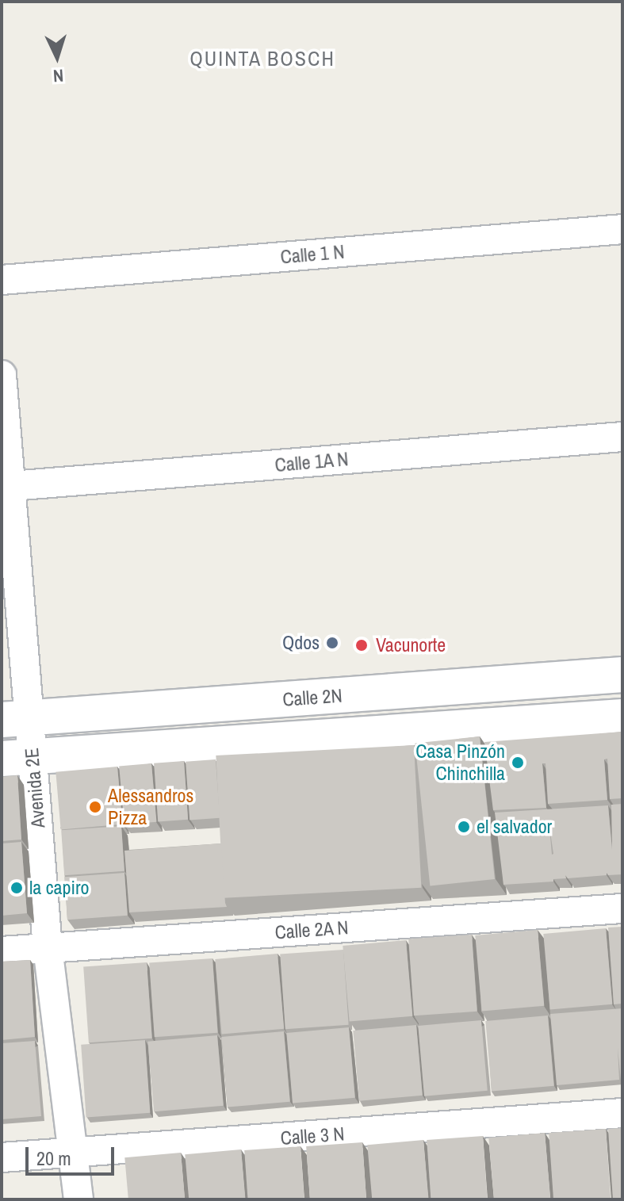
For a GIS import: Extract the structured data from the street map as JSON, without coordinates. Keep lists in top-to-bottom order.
{
  "streets": {
    "street": [
      "Calle 1 N",
      "Calle 1A N",
      "Calle 2N",
      "Avenida 2E",
      "Calle 2A N",
      "Calle 3 N"
    ]
  },
  "crossings": [
    ["Calle 1A N", "Avenida 2E"],
    ["Calle 2N", "Avenida 2E"],
    ["Avenida 2E", "Calle 2A N"],
    ["Avenida 2E", "Calle 3 N"]
  ],
  "districts": ["QUINTA BOSCH"],
  "places": [
    "Qdos",
    "Vacunorte",
    "Casa Pinzón Chinchilla",
    "Alessandros Pizza",
    "el salvador",
    "la capiro"
  ],
  "scale_bar": "20 m",
  "north": "bottom"
}
